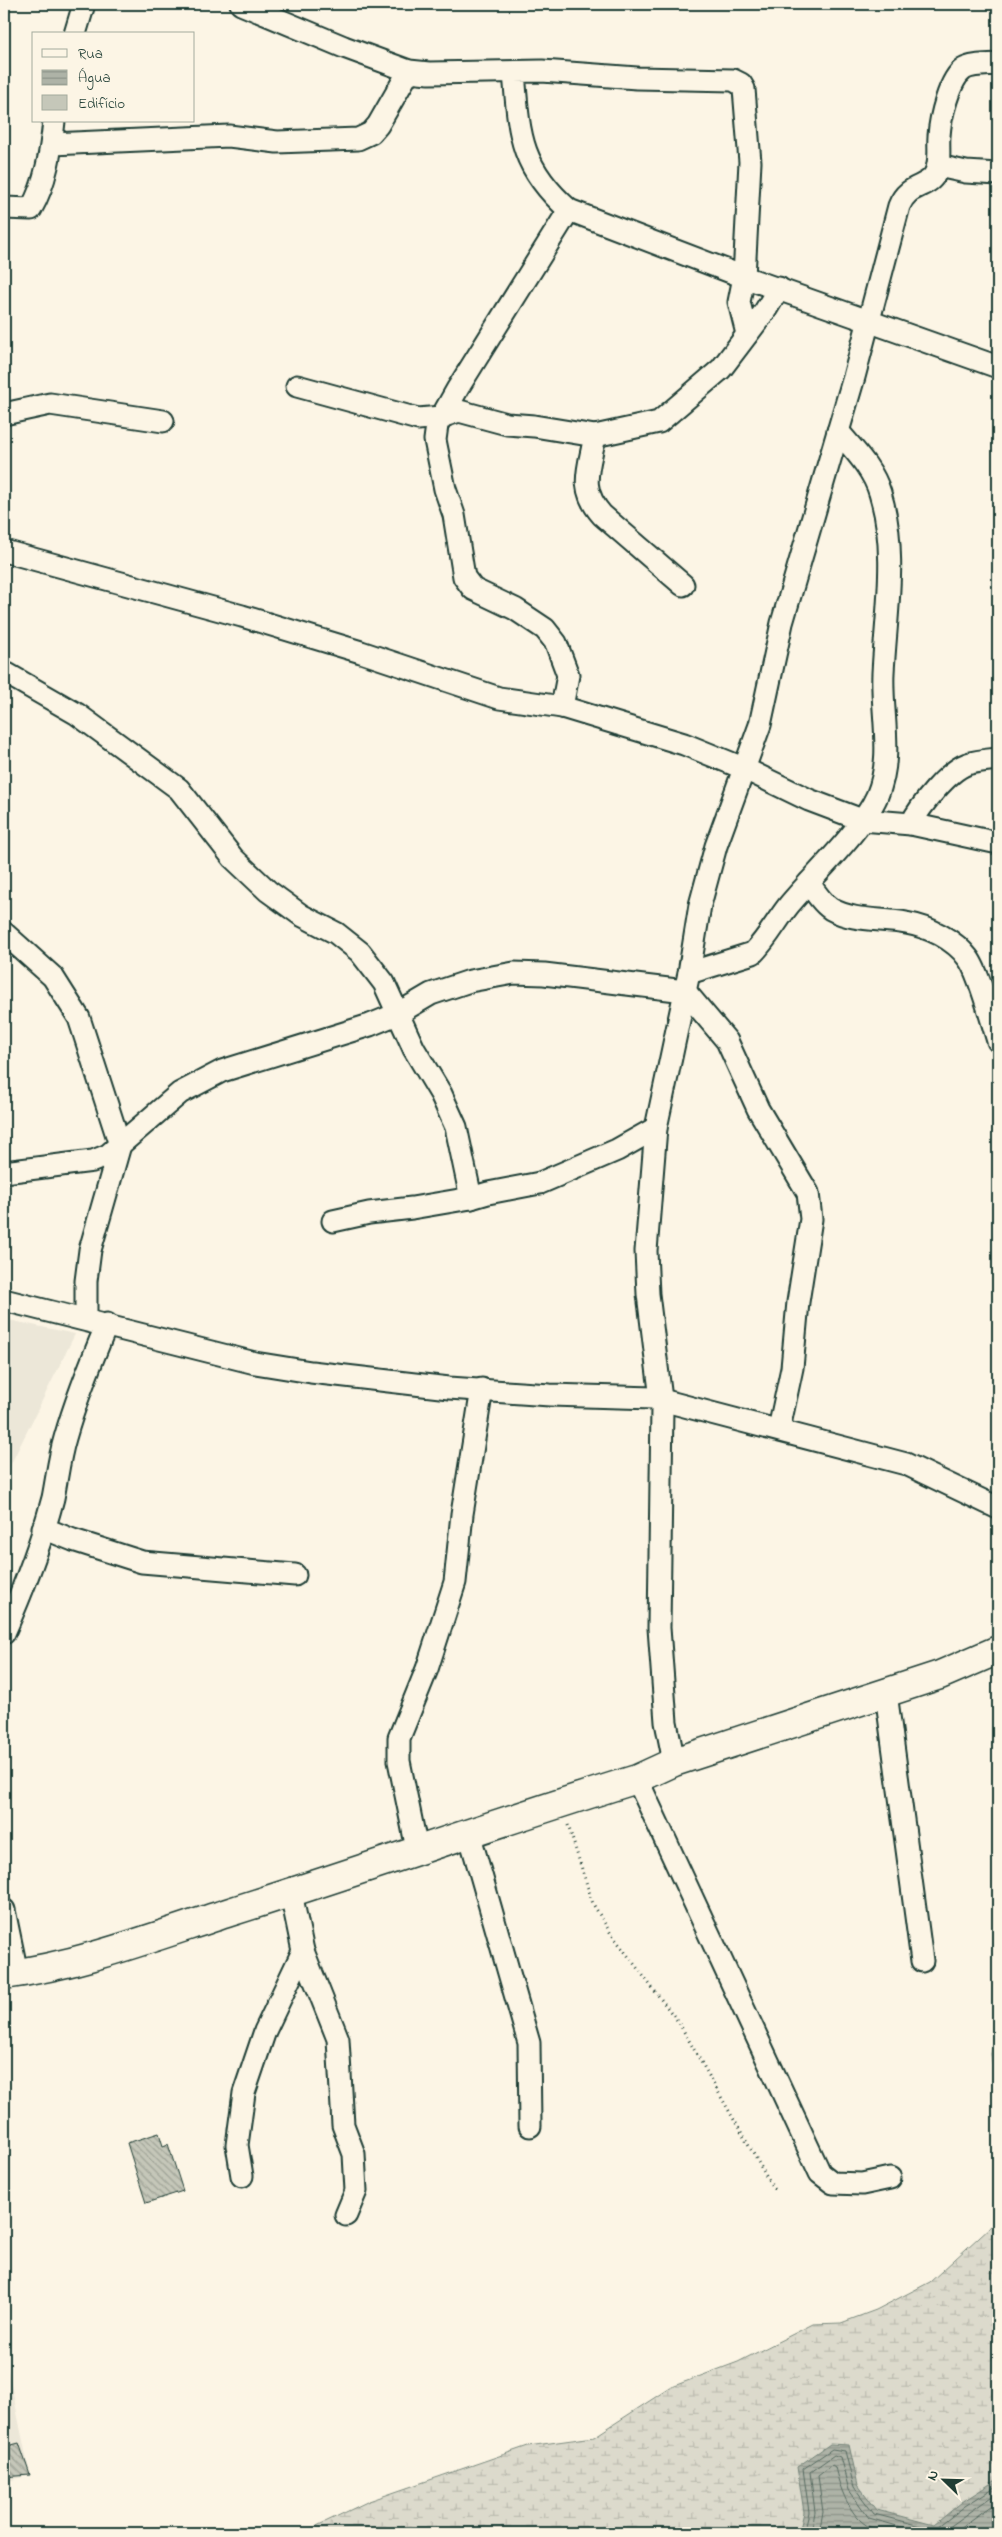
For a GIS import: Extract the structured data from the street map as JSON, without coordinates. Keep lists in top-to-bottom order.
{
  "legend": ["Rua", "Água", "Edifício"],
  "north": "top left"
}
